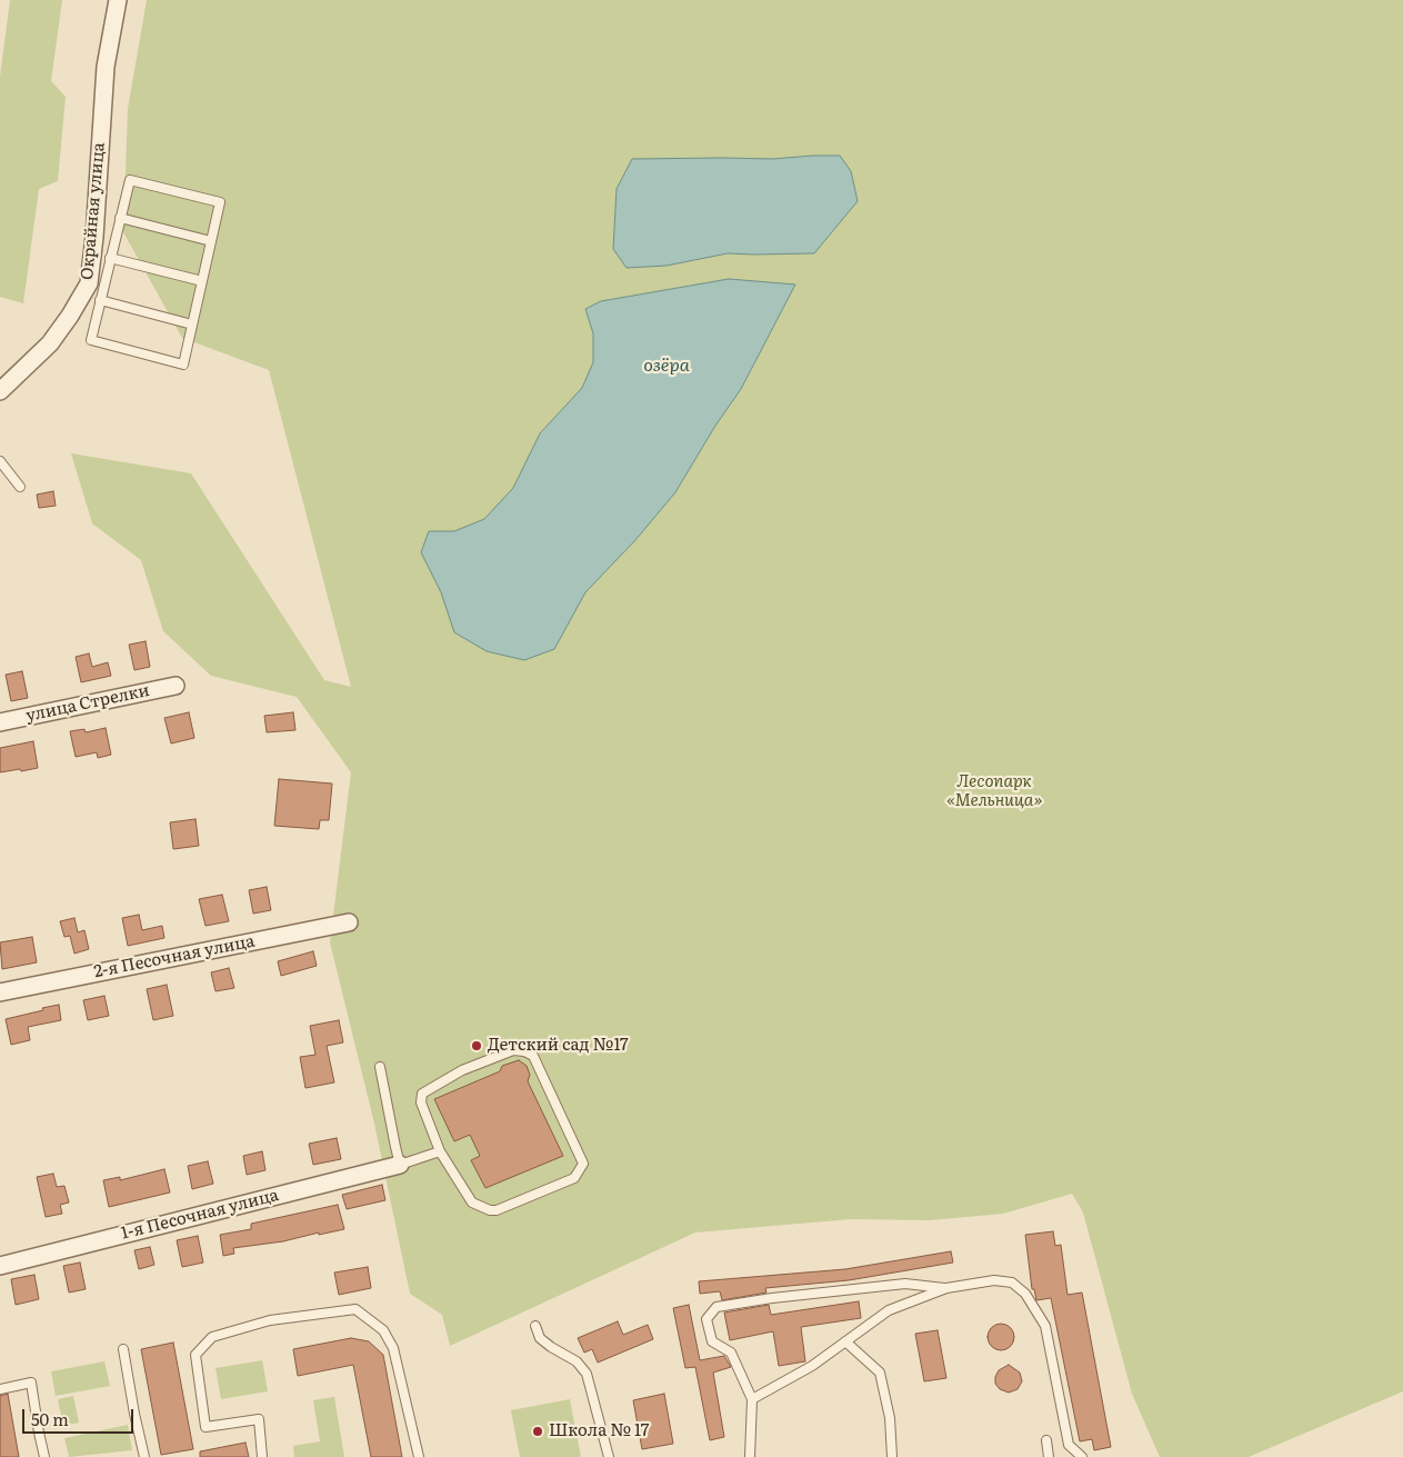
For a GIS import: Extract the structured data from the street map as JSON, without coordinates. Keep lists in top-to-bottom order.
{
  "streets": {
    "street": [
      "Окрайная улица",
      "улица Стрелки",
      "2-я Песочная улица",
      "1-я Песочная улица"
    ]
  },
  "water": ["озёра"],
  "parks": ["Лесопарк «Мельница»"],
  "places": ["Детский сад №17", "Школа № 17"],
  "scale_bar": "50 m"
}
